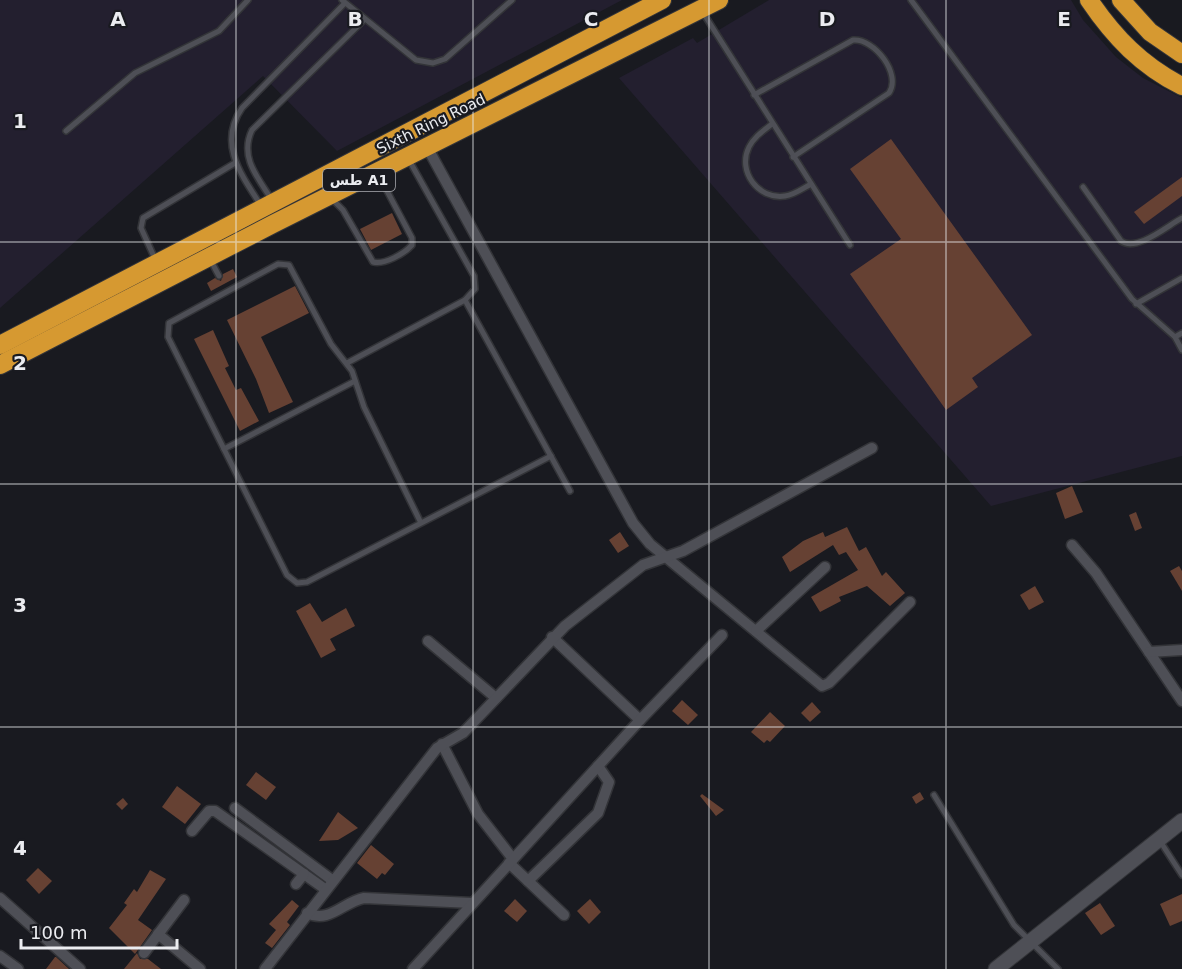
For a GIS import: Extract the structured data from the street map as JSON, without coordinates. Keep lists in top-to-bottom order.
{
  "streets": {
    "highway": ["Sixth Ring Road", "طس A1"]
  },
  "scale_bar": "100 m",
  "grid": {
    "columns": [
      "A",
      "B",
      "C",
      "D",
      "E"
    ],
    "rows": [
      "1",
      "2",
      "3",
      "4"
    ]
  }
}
